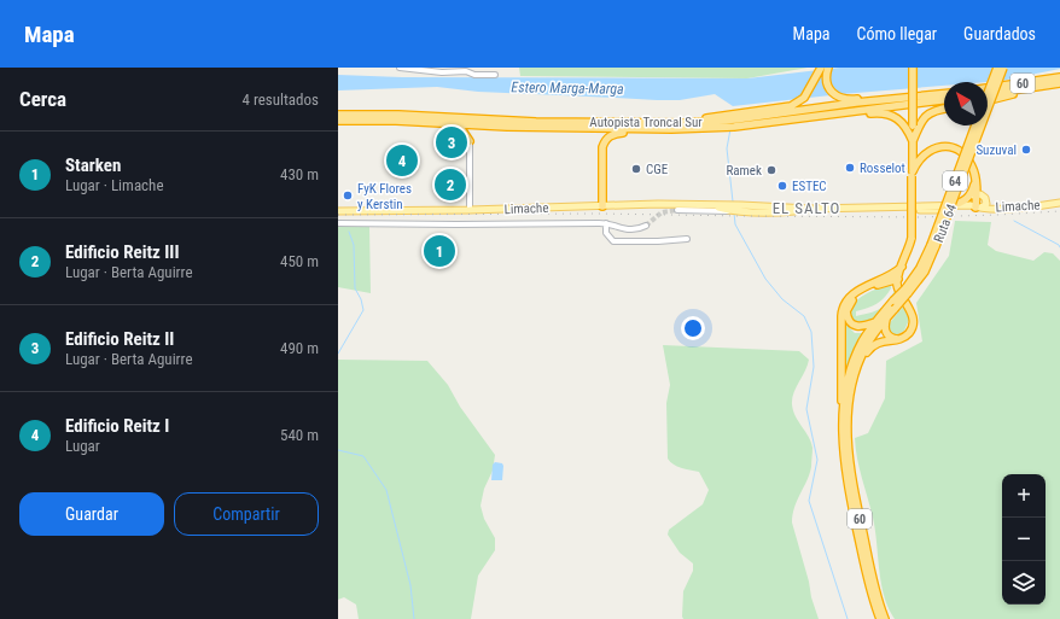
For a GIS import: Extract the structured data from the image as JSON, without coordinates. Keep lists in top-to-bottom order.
{
  "streets": {
    "highway": [
      "60",
      "Autopista Troncal Sur",
      "64",
      "Ruta 64"
    ],
    "main road": ["Limache"]
  },
  "crossings": [
    ["60", "64"],
    ["64", "Ruta 64"]
  ],
  "districts": ["EL SALTO"],
  "water": ["Estero Marga-Marga"],
  "places": [
    "Suzuval",
    "Rosselot",
    "CGE",
    "Ramek",
    "ESTEC",
    "FyK Flores y Kerstin"
  ],
  "north": "top left",
  "page": {
    "header": "Mapa",
    "nav": ["Mapa", "Cómo llegar", "Guardados"],
    "heading": ["Cerca", "4 resultados"],
    "pins": [
      "3",
      "4",
      "2",
      "1"
    ],
    "list": [
      {
        "mark": "1",
        "name": "Starken",
        "note": "Lugar · Limache",
        "value": "430 m"
      },
      {
        "mark": "2",
        "name": "Edificio Reitz III",
        "note": "Lugar · Berta Aguirre",
        "value": "450 m"
      },
      {
        "mark": "3",
        "name": "Edificio Reitz II",
        "note": "Lugar · Berta Aguirre",
        "value": "490 m"
      },
      {
        "mark": "4",
        "name": "Edificio Reitz I",
        "note": "Lugar",
        "value": "540 m"
      }
    ],
    "map_buttons": ["+", "−"],
    "buttons": ["Guardar", "Compartir"]
  }
}
